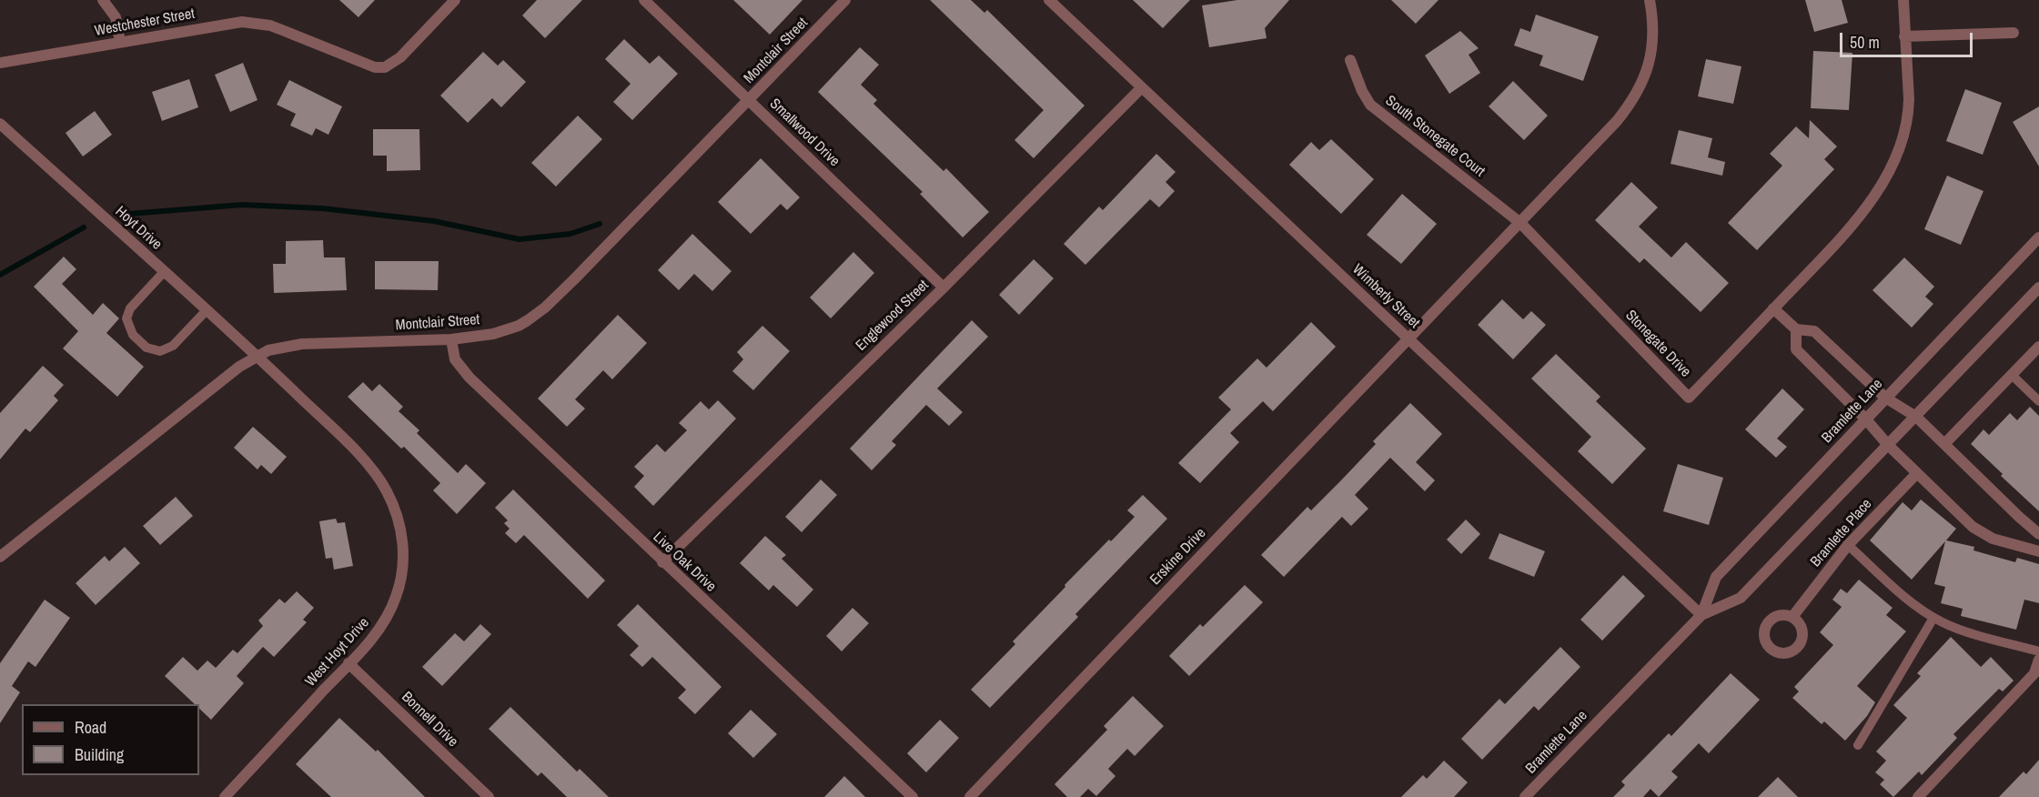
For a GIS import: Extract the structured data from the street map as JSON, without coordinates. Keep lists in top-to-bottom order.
{
  "streets": {
    "street": [
      "Westchester Street",
      "Montclair Street",
      "Smallwood Drive",
      "South Stonegate Court",
      "Hoyt Drive",
      "Wimberly Street",
      "Englewood Street",
      "Stonegate Drive",
      "Bramlette Lane",
      "Bramlette Place",
      "Erskine Drive",
      "Live Oak Drive",
      "West Hoyt Drive",
      "Bonnell Drive"
    ]
  },
  "crossings": [
    ["Montclair Street", "Smallwood Drive"],
    ["Montclair Street", "Hoyt Drive"],
    ["Montclair Street", "Live Oak Drive"],
    ["Montclair Street", "West Hoyt Drive"],
    ["Smallwood Drive", "Englewood Street"],
    ["South Stonegate Court", "Stonegate Drive"],
    ["Hoyt Drive", "West Hoyt Drive"],
    ["Wimberly Street", "Englewood Street"],
    ["Wimberly Street", "Bramlette Lane"],
    ["Wimberly Street", "Erskine Drive"],
    ["Englewood Street", "Live Oak Drive"],
    ["West Hoyt Drive", "Bonnell Drive"]
  ],
  "legend": ["Road", "Building"],
  "scale_bar": "50 m"
}
